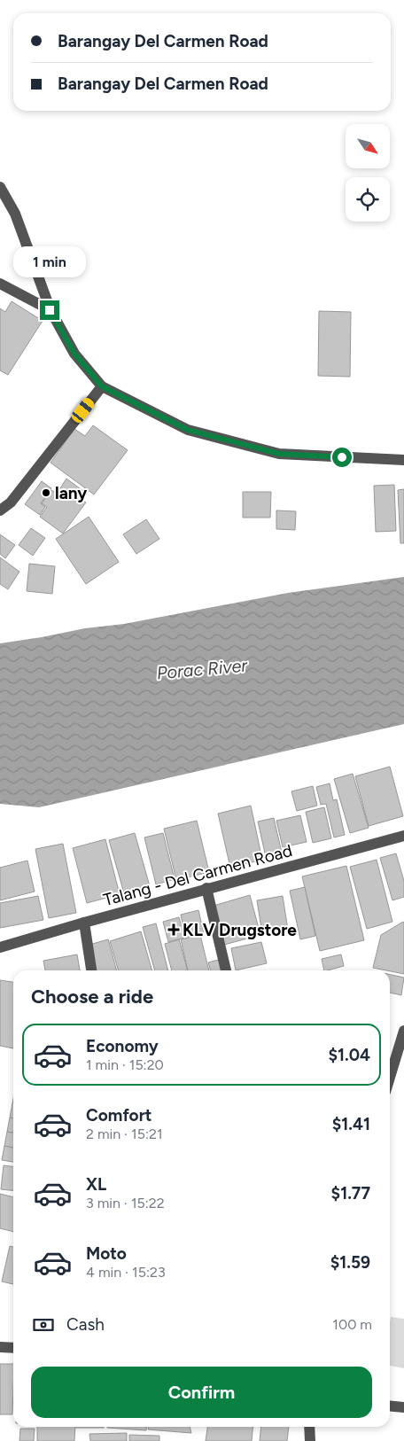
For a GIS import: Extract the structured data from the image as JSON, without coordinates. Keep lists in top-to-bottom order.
{
  "streets": {
    "street": ["Talang - Del Carmen Road"]
  },
  "water": ["Porac River"],
  "places": {
    "other": ["lany"],
    "health": ["KLV Drugstore"]
  },
  "north": "bottom right",
  "page": {
    "banner": ["Barangay Del Carmen Road", "Barangay Del Carmen Road"],
    "bubble": "1 min",
    "heading": "Choose a ride",
    "list": [
      {
        "name": "Economy",
        "note": "1 min · 15:20",
        "value": "$1.04"
      },
      {
        "name": "Comfort",
        "note": "2 min · 15:21",
        "value": "$1.41"
      },
      {
        "name": "XL",
        "note": "3 min · 15:22",
        "value": "$1.77"
      },
      {
        "name": "Moto",
        "note": "4 min · 15:23",
        "value": "$1.59"
      }
    ],
    "pay": ["Cash", "100 m"],
    "buttons": "Confirm"
  }
}
